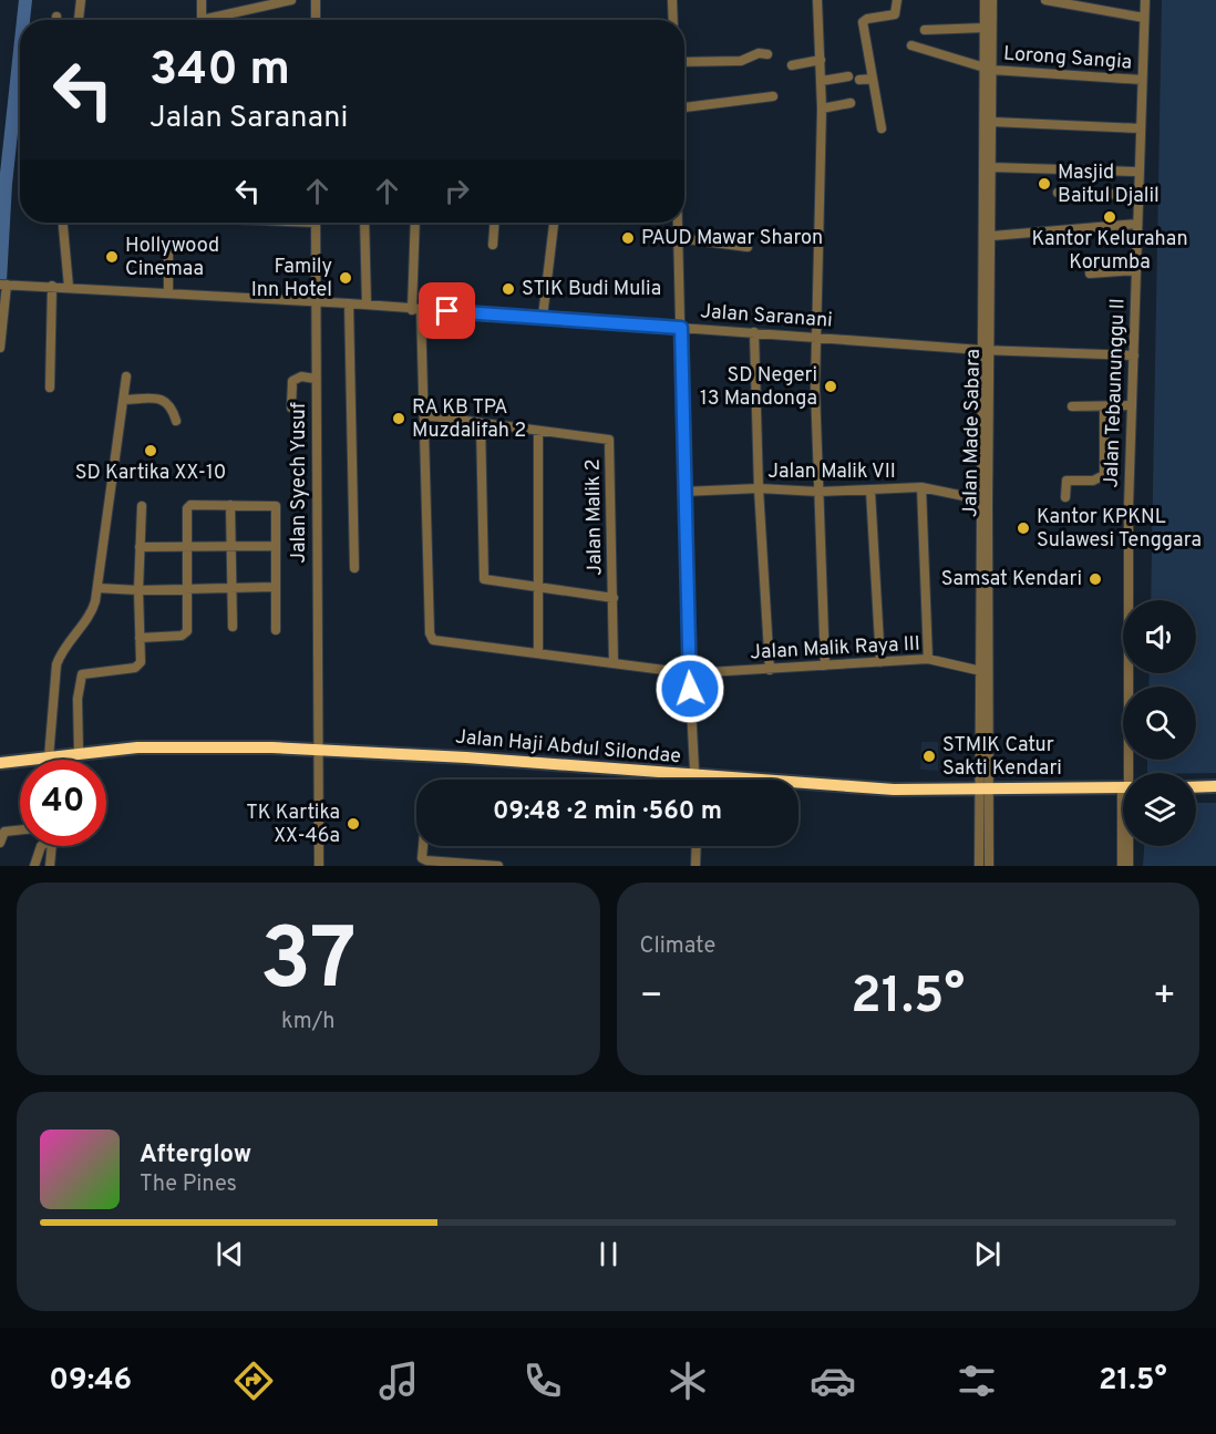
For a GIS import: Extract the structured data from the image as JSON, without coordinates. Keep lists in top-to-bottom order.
{
  "streets": {
    "highway": ["Jalan Haji Abdul Silondae"],
    "street": [
      "Lorong Sangia",
      "Jalan Saranani",
      "Jalan Tebaununggu II",
      "Jalan Made Sabara",
      "Jalan Malik VII",
      "Jalan Syech Yusuf",
      "Jalan Malik 2",
      "Jalan Malik Raya III"
    ]
  },
  "crossings": [
    ["Lorong Sangia", "Jalan Tebaununggu II"],
    ["Lorong Sangia", "Jalan Made Sabara"],
    ["Jalan Saranani", "Jalan Tebaununggu II"],
    ["Jalan Saranani", "Jalan Made Sabara"],
    ["Jalan Saranani", "Jalan Syech Yusuf"],
    ["Jalan Made Sabara", "Jalan Malik VII"],
    ["Jalan Made Sabara", "Jalan Malik Raya III"],
    ["Jalan Made Sabara", "Jalan Haji Abdul Silondae"],
    ["Jalan Syech Yusuf", "Jalan Haji Abdul Silondae"],
    ["Jalan Malik 2", "Jalan Malik Raya III"]
  ],
  "places": [
    "Masjid Baitul Djalil",
    "Kantor Kelurahan Korumba",
    "PAUD Mawar Sharon",
    "Hollywood Cinemaa",
    "Family Inn Hotel",
    "STIK Budi Mulia",
    "SD Negeri 13 Mandonga",
    "RA KB TPA Muzdalifah 2",
    "SD Kartika XX-10",
    "Kantor KPKNL Sulawesi Tenggara",
    "Samsat Kendari",
    "STMIK Catur Sakti Kendari",
    "TK Kartika XX-46a"
  ],
  "page": {
    "turn": ["340 m", "Jalan Saranani"],
    "limit": "40",
    "trip": "09:48 · 2 min · 560 m",
    "tile": [
      ["37", "km/h"],
      "Climate"
    ],
    "heat": ["−", "21.5°", "+"],
    "song": ["Afterglow", "The Pines"],
    "tabs": ["09:46", "21.5°"]
  }
}
